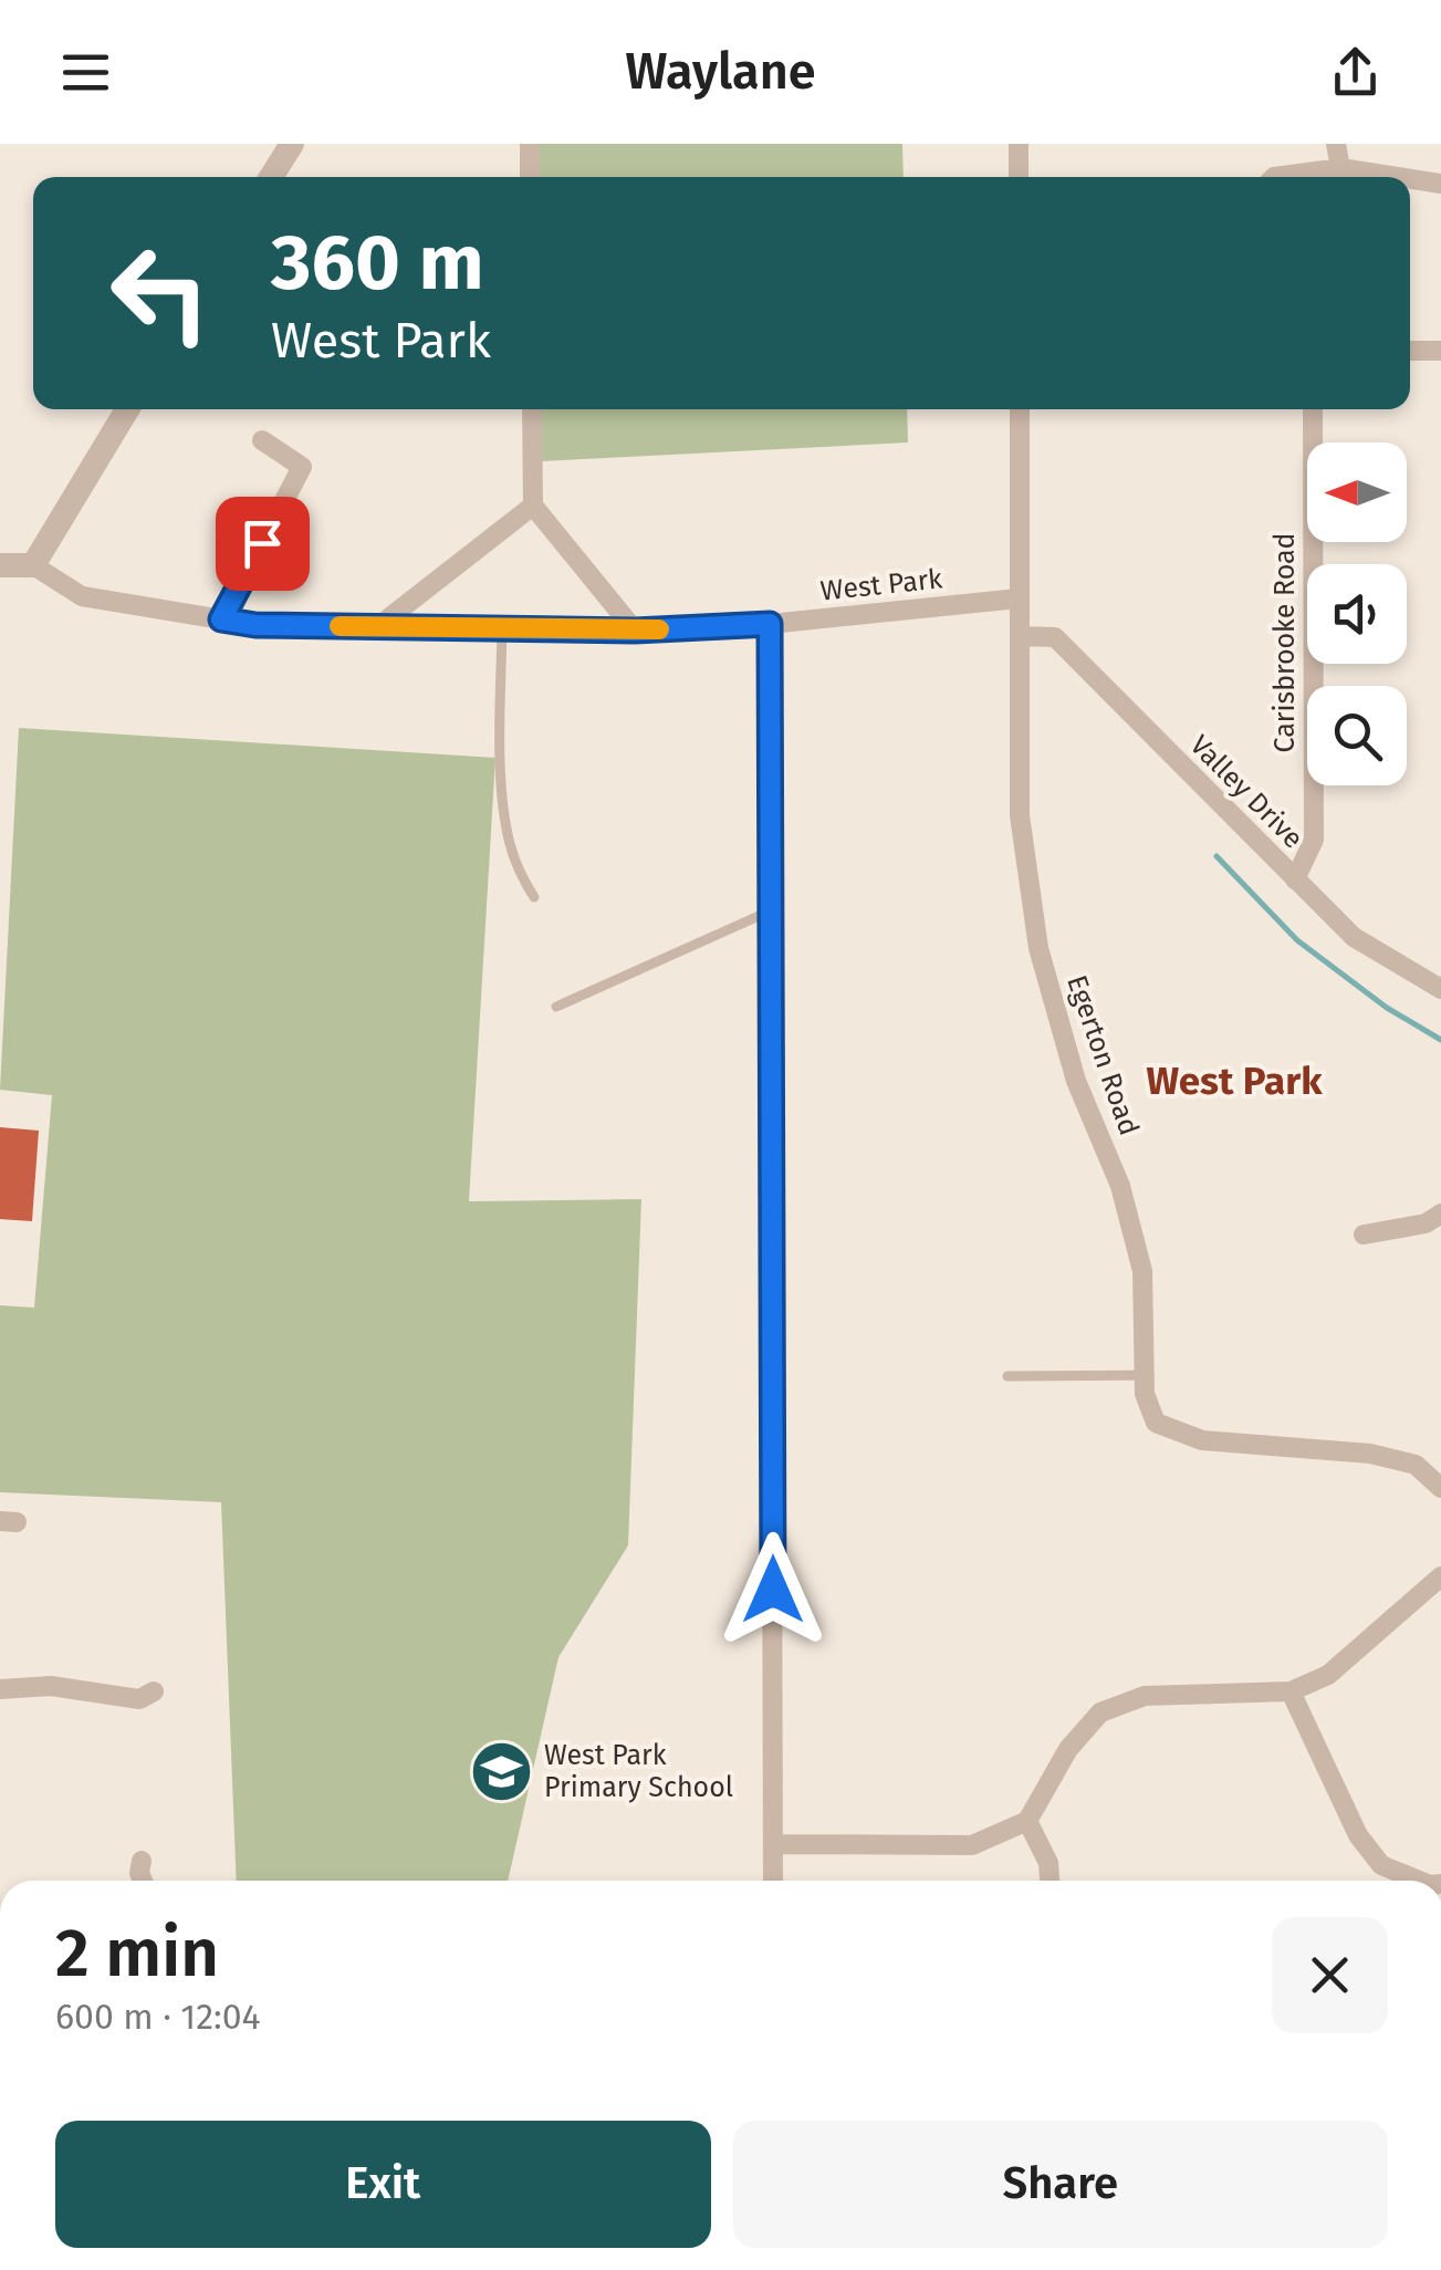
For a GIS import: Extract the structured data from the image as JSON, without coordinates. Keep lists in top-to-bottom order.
{
  "streets": {
    "street": [
      "West Park",
      "Carisbrooke Road",
      "Valley Drive",
      "Egerton Road"
    ]
  },
  "crossings": [
    ["West Park", "Egerton Road"],
    ["Carisbrooke Road", "Valley Drive"],
    ["Valley Drive", "Egerton Road"]
  ],
  "districts": ["West Park"],
  "places": {
    "school or university": ["West Park Primary School"]
  },
  "north": "left",
  "page": {
    "header": "Waylane",
    "turn": ["360 m", "West Park"],
    "heading": ["2 min", "600 m · 12:04"],
    "buttons": ["Exit", "Share"]
  }
}
